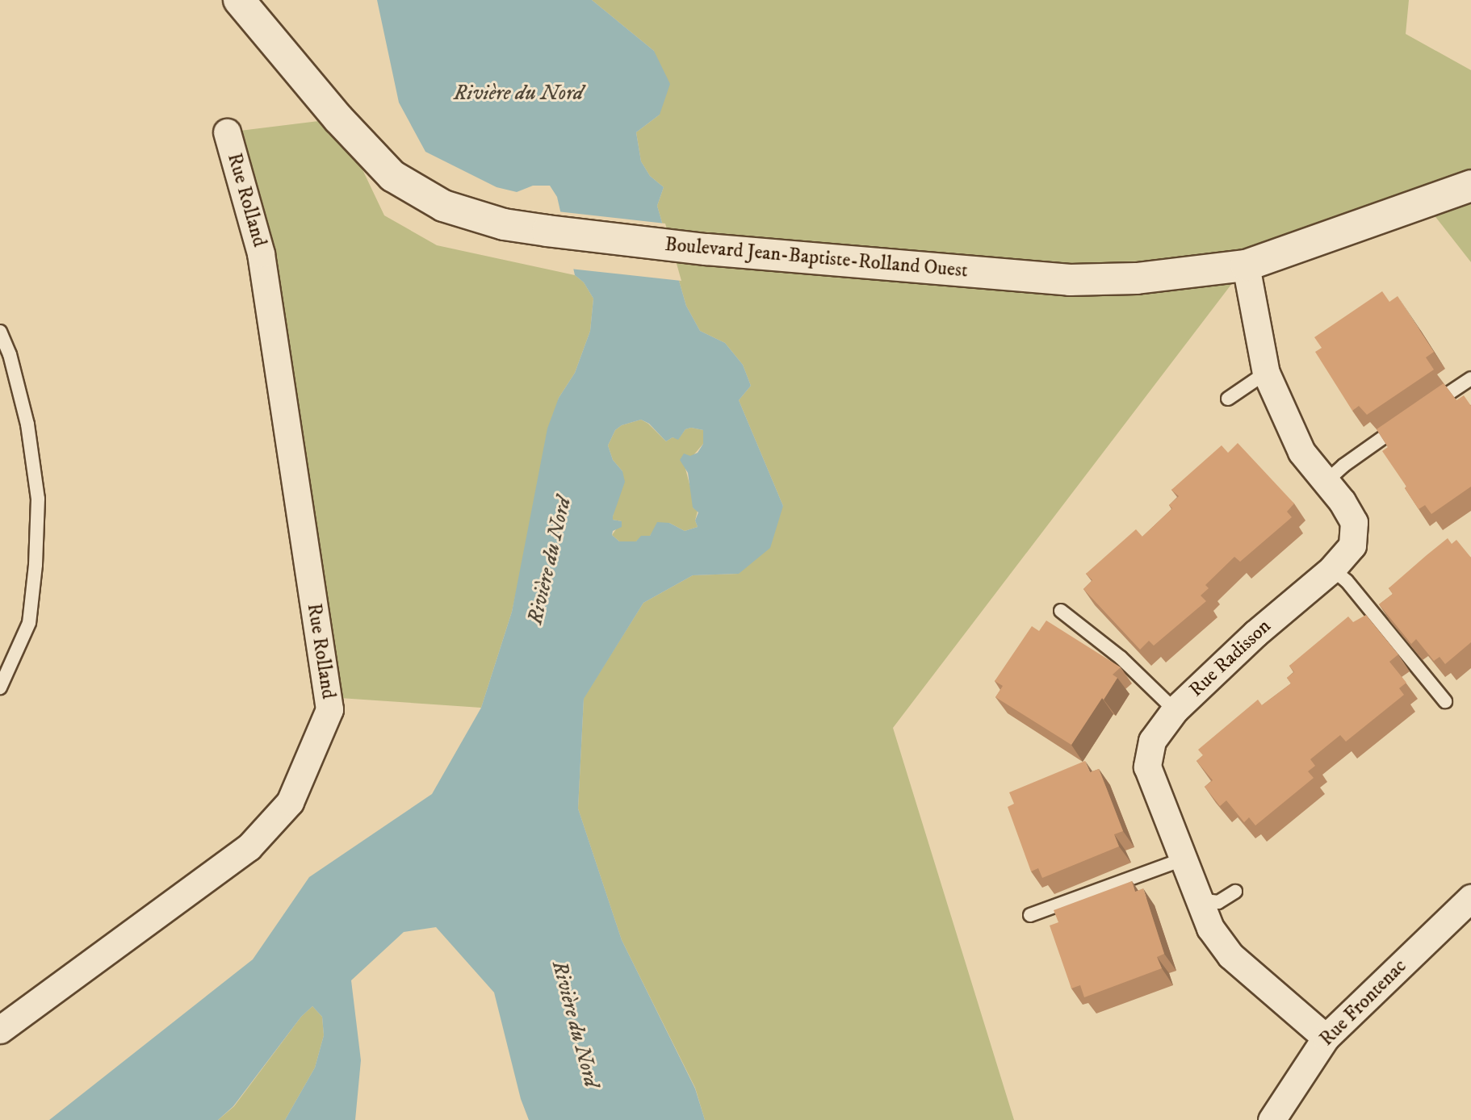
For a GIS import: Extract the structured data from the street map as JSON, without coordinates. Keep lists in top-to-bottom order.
{
  "streets": {
    "street": [
      "Rue Rolland",
      "Boulevard Jean-Baptiste-Rolland Ouest",
      "Rue Radisson",
      "Rue Frontenac"
    ]
  },
  "crossings": [
    ["Boulevard Jean-Baptiste-Rolland Ouest", "Rue Radisson"],
    ["Rue Radisson", "Rue Frontenac"]
  ],
  "water": ["Rivière du Nord"]
}
